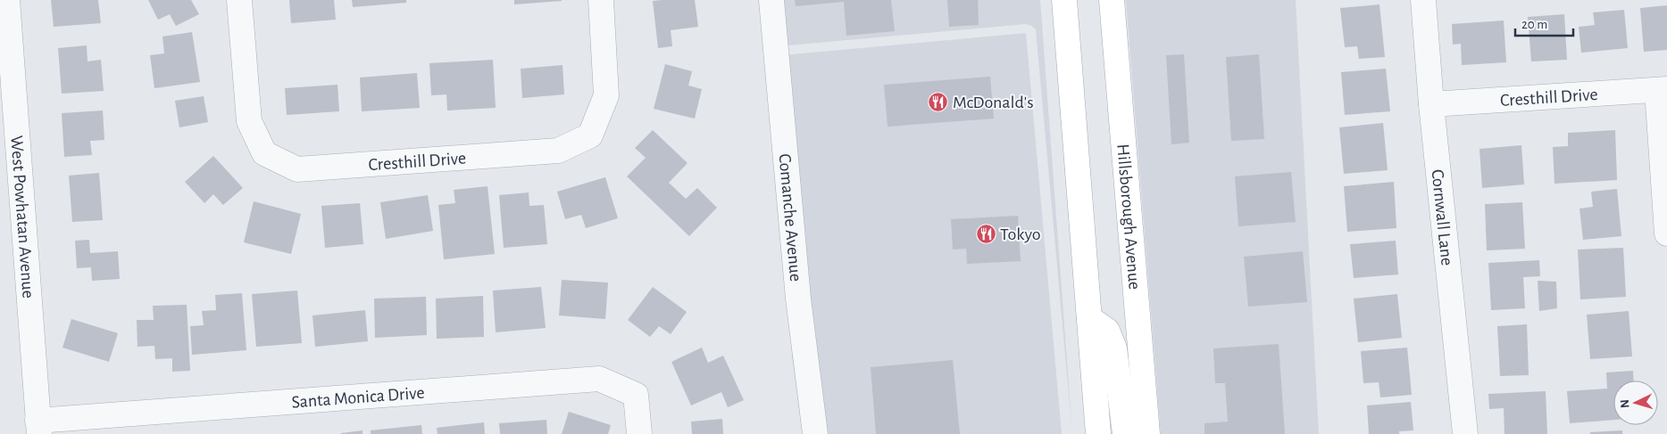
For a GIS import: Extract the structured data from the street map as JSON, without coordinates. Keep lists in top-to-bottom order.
{
  "streets": {
    "main road": ["Hillsborough Avenue"],
    "street": [
      "Cresthill Drive",
      "West Powhatan Avenue",
      "Comanche Avenue",
      "Cornwall Lane",
      "Santa Monica Drive"
    ]
  },
  "crossings": [
    ["Cresthill Drive", "Cornwall Lane"],
    ["West Powhatan Avenue", "Santa Monica Drive"]
  ],
  "places": {
    "restaurant": ["McDonald's", "Tokyo"]
  },
  "scale_bar": "20 m",
  "north": "left"
}
